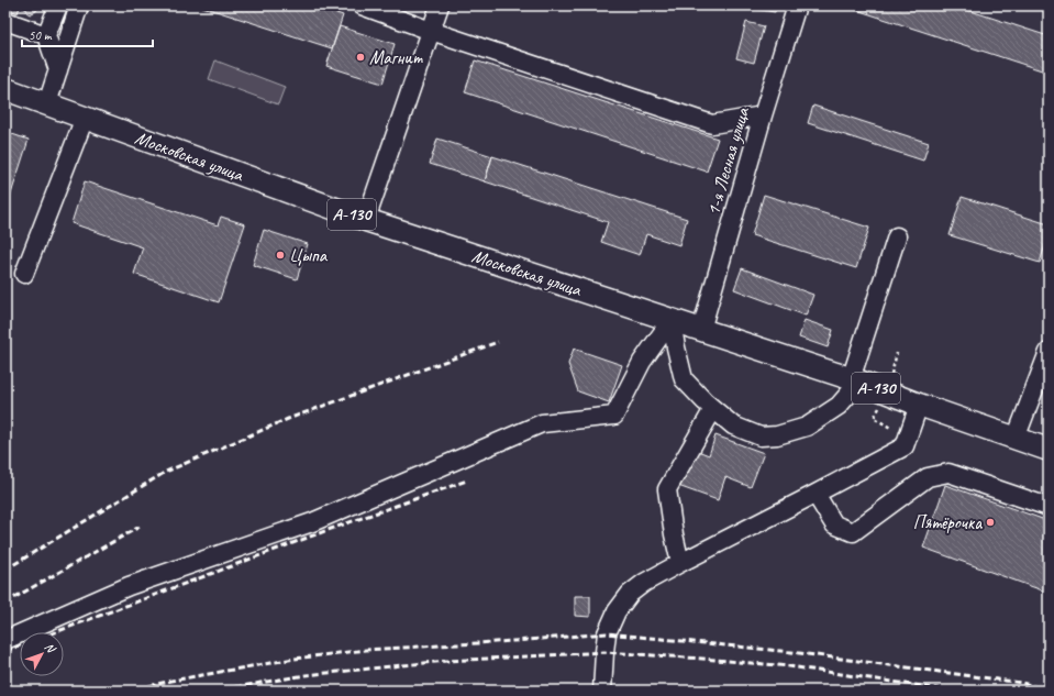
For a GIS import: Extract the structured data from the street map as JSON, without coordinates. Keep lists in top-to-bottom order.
{
  "streets": {
    "main road": ["Московская улица", "А-130"],
    "street": ["1-я Лесная улица"]
  },
  "crossings": [
    ["Московская улица", "1-я Лесная улица"]
  ],
  "places": ["Магнит", "Цыпа", "Пятёрочка"],
  "scale_bar": "50 m",
  "north": "top right"
}
